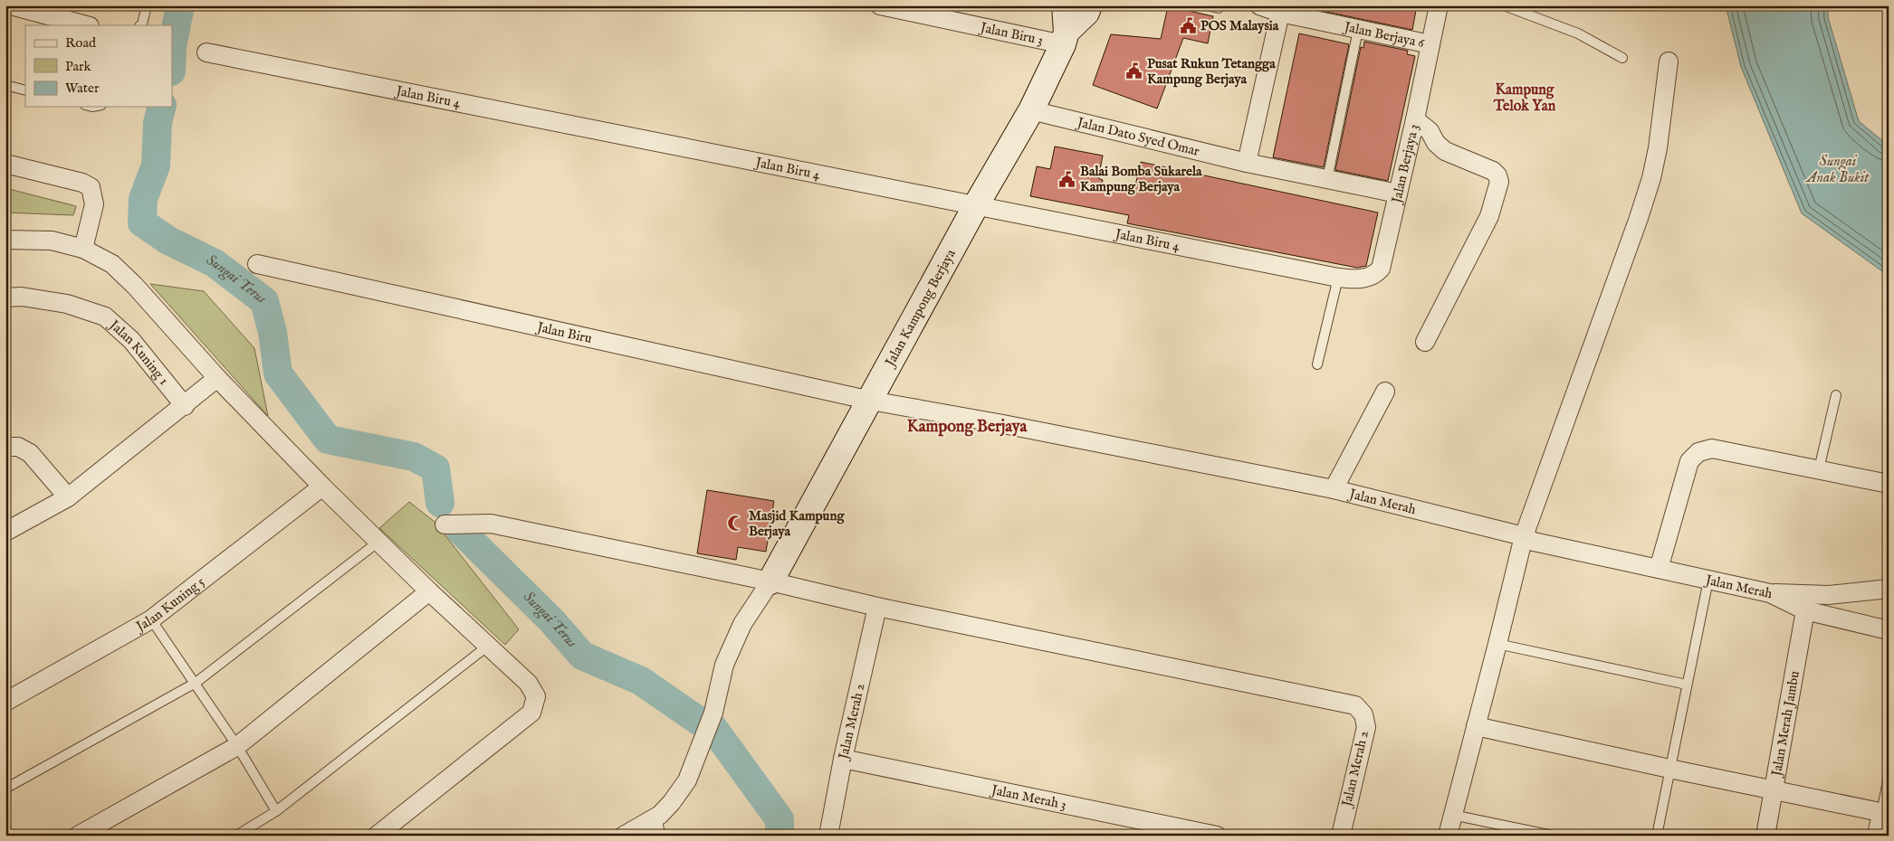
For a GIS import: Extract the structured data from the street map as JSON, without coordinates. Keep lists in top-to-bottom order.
{
  "streets": {
    "street": [
      "Jalan Biru 3",
      "Jalan Berjaya 6",
      "Jalan Biru 4",
      "Jalan Dato Syed Omar",
      "Jalan Berjaya 3",
      "Jalan Kampong Berjaya",
      "Jalan Biru",
      "Jalan Kuning 1",
      "Jalan Merah",
      "Jalan Kuning 5",
      "Jalan Merah 2",
      "Jalan Merah Jambu",
      "Jalan Merah 3"
    ]
  },
  "crossings": [
    ["Jalan Biru 3", "Jalan Kampong Berjaya"],
    ["Jalan Berjaya 6", "Jalan Berjaya 3"],
    ["Jalan Biru 4", "Jalan Berjaya 3"],
    ["Jalan Biru 4", "Jalan Kampong Berjaya"],
    ["Jalan Dato Syed Omar", "Jalan Berjaya 3"],
    ["Jalan Dato Syed Omar", "Jalan Kampong Berjaya"],
    ["Jalan Kampong Berjaya", "Jalan Biru"],
    ["Jalan Kampong Berjaya", "Jalan Merah"],
    ["Jalan Biru", "Jalan Merah"],
    ["Jalan Merah", "Jalan Merah Jambu"],
    ["Jalan Merah 2", "Jalan Merah 3"]
  ],
  "districts": ["Kampung Telok Yan", "Kampong Berjaya"],
  "water": ["Sungai Anak Bukit", "Sungai Terus"],
  "places": {
    "public building": ["POS Malaysia", "Pusat Rukun Tetangga Kampung Berjaya", "Balai Bomba Sukarela Kampung Berjaya"],
    "mosque": ["Masjid Kampung Berjaya"]
  },
  "legend": ["Road", "Park", "Water"]
}
